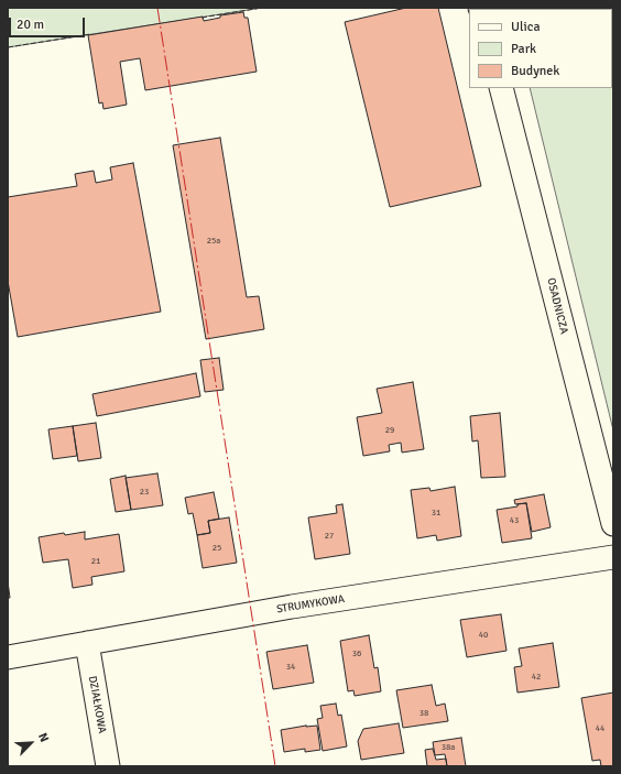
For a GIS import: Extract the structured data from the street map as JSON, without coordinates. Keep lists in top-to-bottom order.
{
  "streets": {
    "street": ["OSADNICZA", "STRUMYKOWA", "DZIAŁKOWA"]
  },
  "crossings": [
    ["STRUMYKOWA", "DZIAŁKOWA"]
  ],
  "house_numbers": [
    "25a",
    "29",
    "23",
    "31",
    "43",
    "27",
    "25",
    "21",
    "40",
    "36",
    "34",
    "42",
    "38",
    "44",
    "38a"
  ],
  "legend": ["Ulica", "Park", "Budynek"],
  "scale_bar": "20 m",
  "north": "top right"
}
